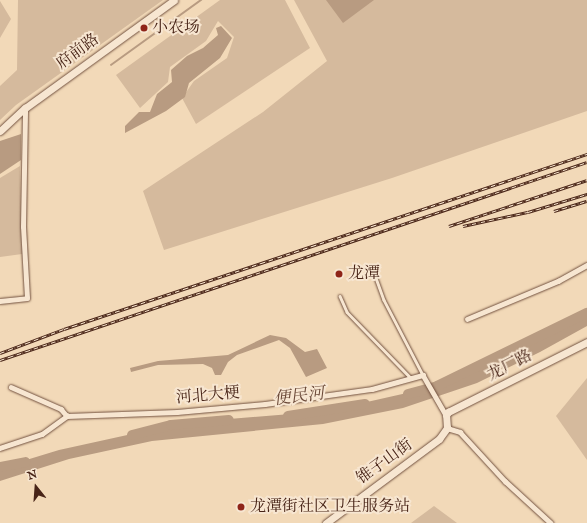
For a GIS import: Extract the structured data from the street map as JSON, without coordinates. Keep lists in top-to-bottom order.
{
  "streets": {
    "street": [
      "府前路",
      "龙厂路",
      "河北大梗",
      "锥子山街"
    ]
  },
  "water": ["便民河"],
  "places": ["小农场", "龙潭", "龙潭街社区卫生服务站"],
  "north": "top"
}
